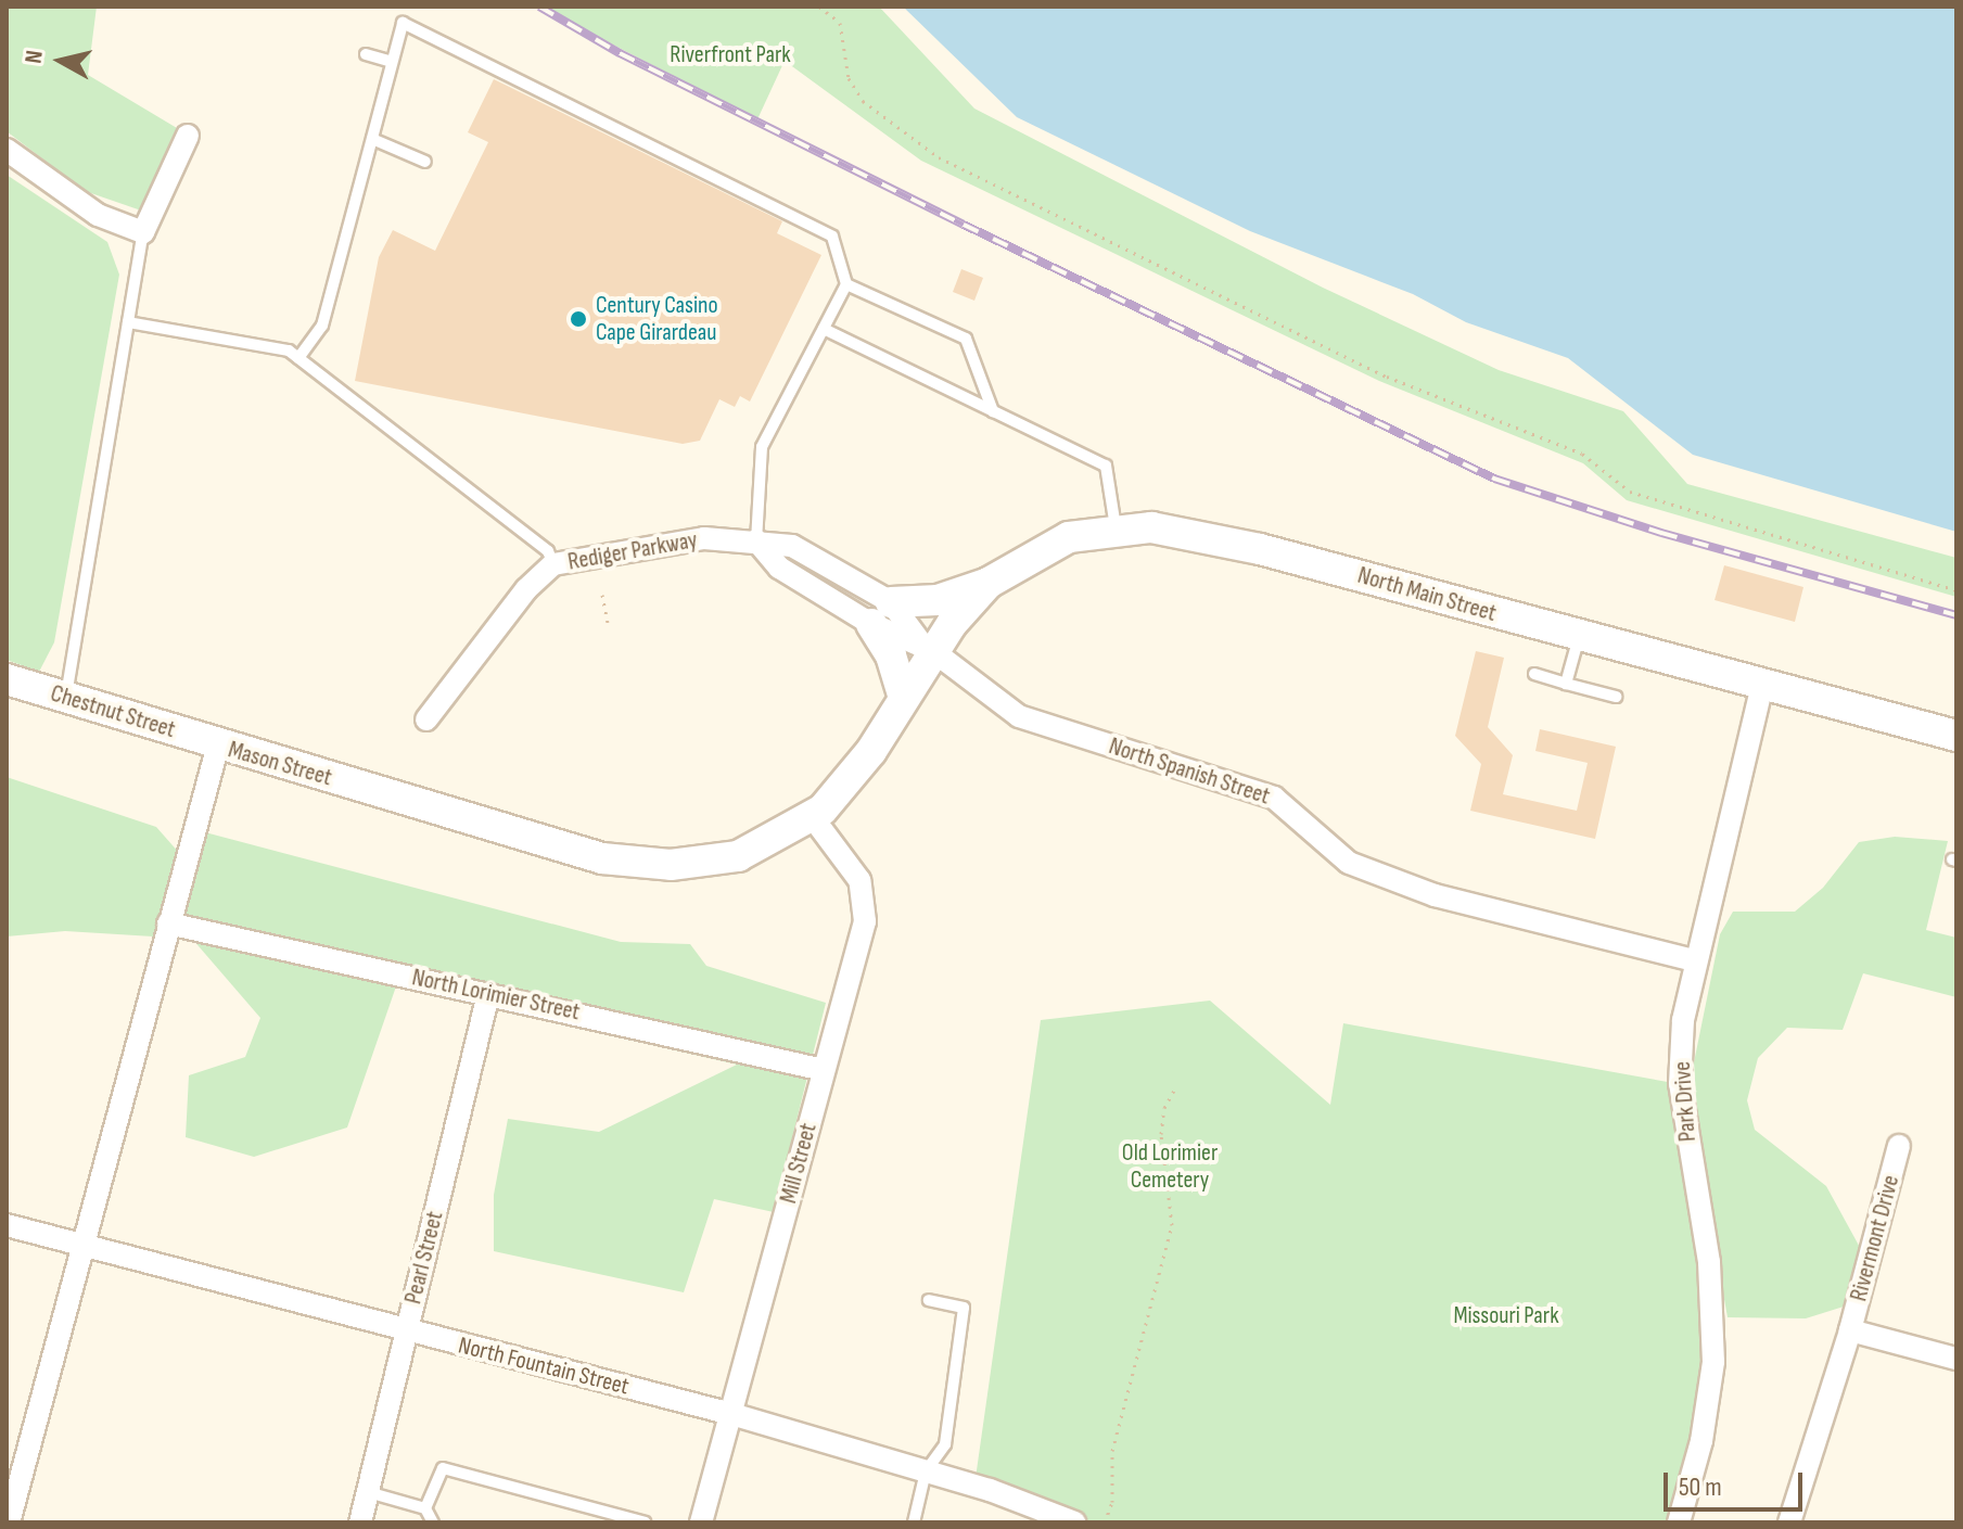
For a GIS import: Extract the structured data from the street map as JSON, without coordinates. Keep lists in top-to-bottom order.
{
  "streets": {
    "main road": ["North Main Street", "Chestnut Street", "Mason Street"],
    "street": [
      "Rediger Parkway",
      "North Spanish Street",
      "North Lorimier Street",
      "Park Drive",
      "Mill Street",
      "Rivermont Drive",
      "Pearl Street",
      "North Fountain Street"
    ]
  },
  "crossings": [
    ["Rediger Parkway", "North Main Street"],
    ["Rediger Parkway", "Mason Street"],
    ["Rediger Parkway", "North Spanish Street"],
    ["North Main Street", "Mason Street"],
    ["North Main Street", "North Spanish Street"],
    ["North Main Street", "Park Drive"],
    ["Chestnut Street", "Mason Street"],
    ["Mason Street", "North Spanish Street"],
    ["Mason Street", "North Lorimier Street"],
    ["Mason Street", "Mill Street"],
    ["Mason Street", "North Fountain Street"],
    ["North Spanish Street", "Park Drive"],
    ["North Lorimier Street", "Mill Street"],
    ["North Lorimier Street", "Pearl Street"],
    ["Mill Street", "North Fountain Street"],
    ["Pearl Street", "North Fountain Street"]
  ],
  "parks": ["Riverfront Park", "Old Lorimier Cemetery", "Missouri Park"],
  "places": ["Century Casino Cape Girardeau"],
  "scale_bar": "50 m",
  "north": "left"
}
